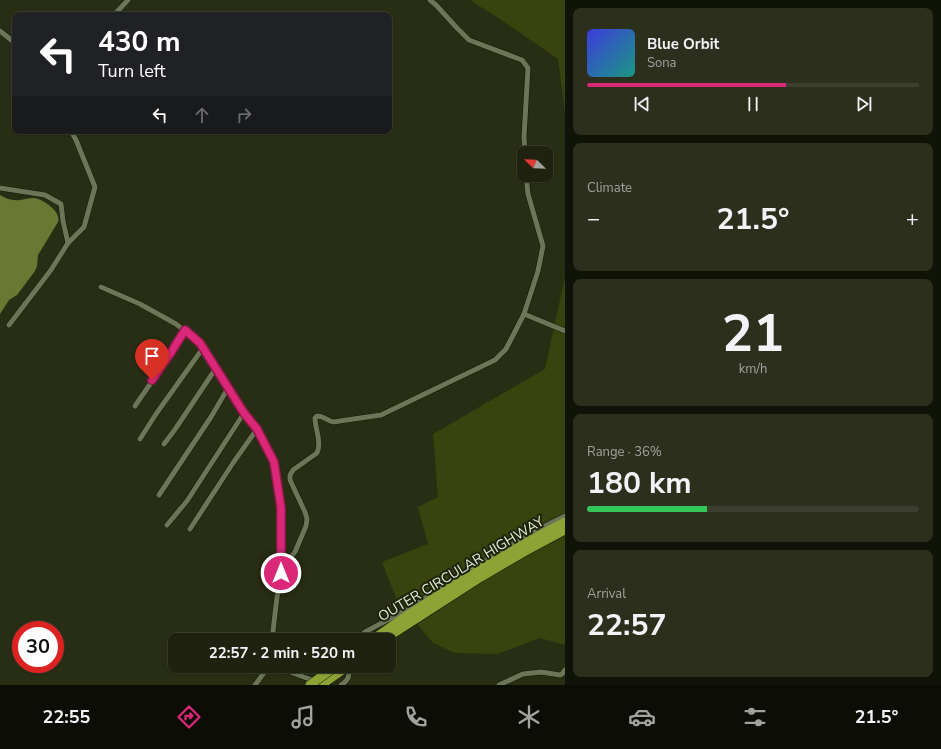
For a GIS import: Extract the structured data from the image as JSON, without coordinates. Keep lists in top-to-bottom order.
{
  "streets": {
    "highway": ["OUTER CIRCULAR HIGHWAY"]
  },
  "north": "top left",
  "page": {
    "turn": ["430 m", "Turn left"],
    "song": ["Blue Orbit", "Sona"],
    "tile": [
      "Climate",
      ["21", "km/h"],
      ["Range · 36%", "180 km"],
      ["Arrival", "22:57"]
    ],
    "heat": ["−", "21.5°", "+"],
    "limit": "30",
    "trip": "22:57 · 2 min · 520 m",
    "tabs": ["22:55", "21.5°"]
  }
}
